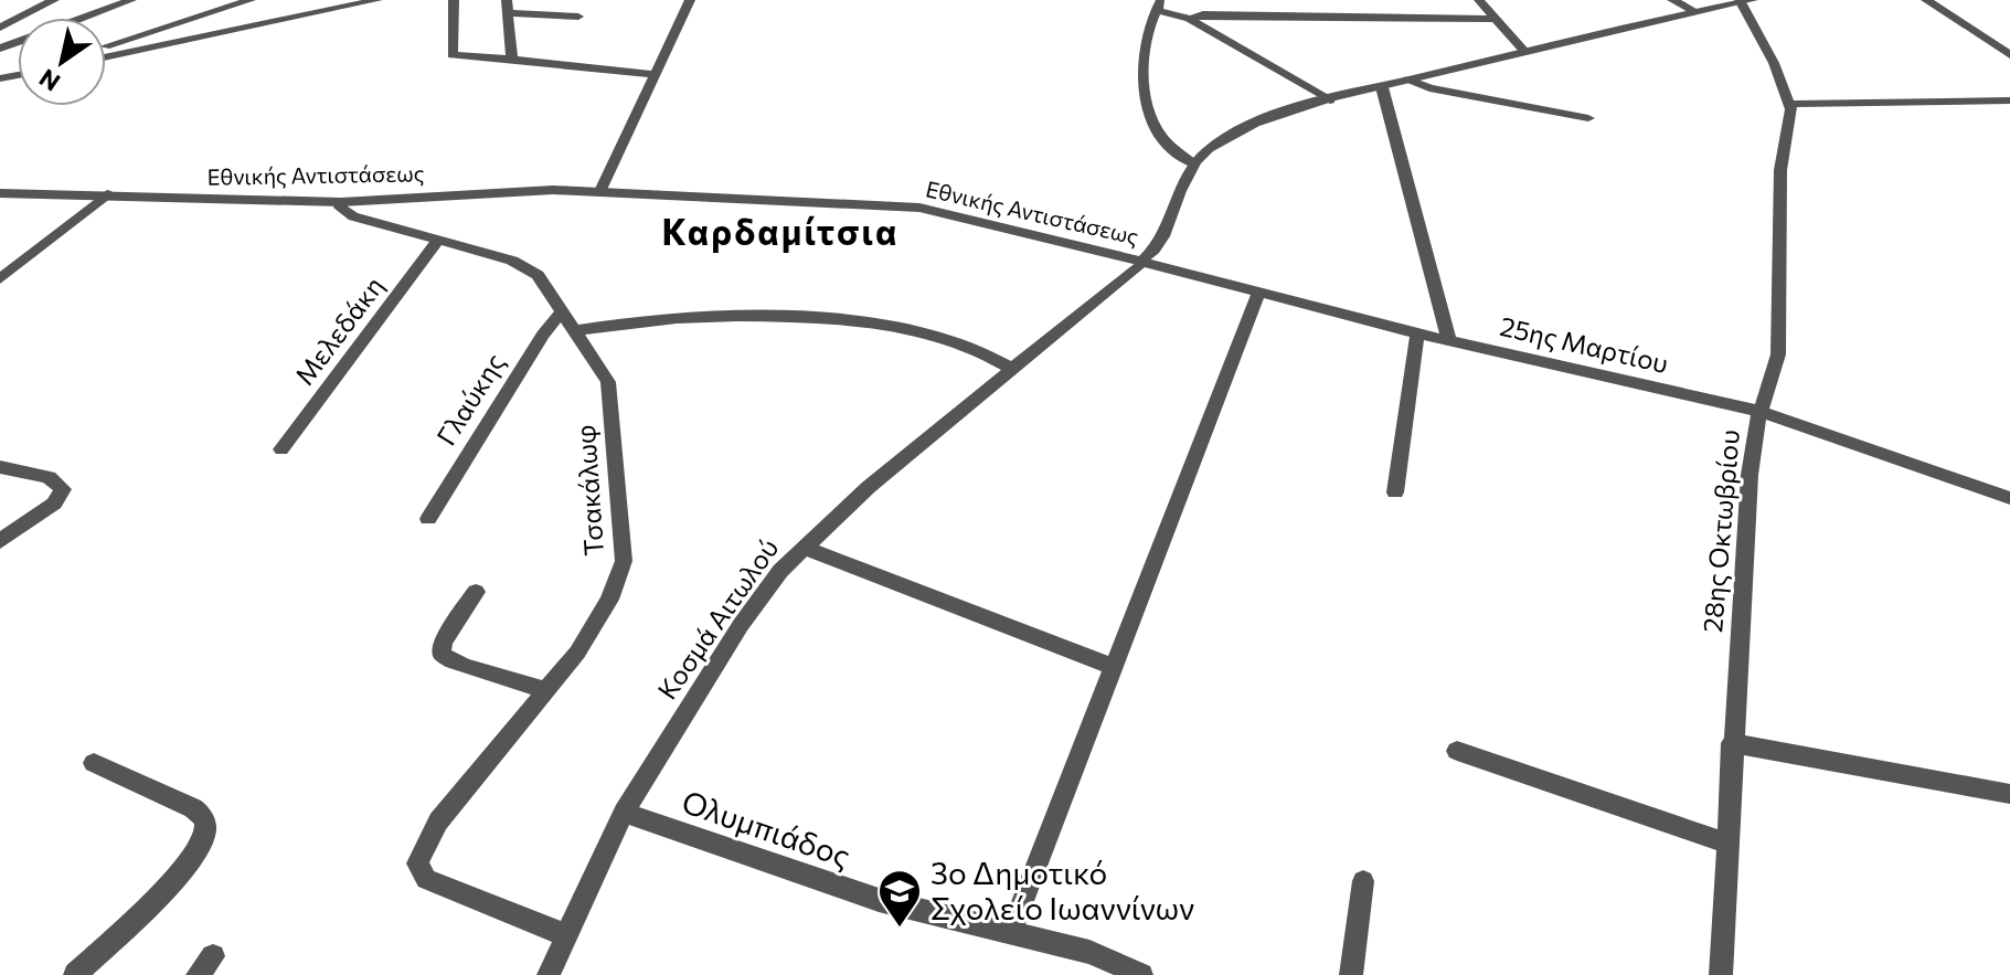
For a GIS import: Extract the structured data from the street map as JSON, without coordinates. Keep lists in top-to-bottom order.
{
  "streets": {
    "street": [
      "Εθνικής Αντιστάσεως",
      "Μελεδάκη",
      "25ης Μαρτίου",
      "Γλαύκης",
      "Τσακάλωφ",
      "28ης Οκτωβρίου",
      "Κοσμά Αιτωλού",
      "Ολυμπιάδος"
    ]
  },
  "crossings": [
    ["Εθνικής Αντιστάσεως", "25ης Μαρτίου"],
    ["Εθνικής Αντιστάσεως", "Τσακάλωφ"],
    ["Εθνικής Αντιστάσεως", "Κοσμά Αιτωλού"],
    ["Μελεδάκη", "Τσακάλωφ"],
    ["25ης Μαρτίου", "28ης Οκτωβρίου"],
    ["25ης Μαρτίου", "Κοσμά Αιτωλού"],
    ["Γλαύκης", "Τσακάλωφ"],
    ["Τσακάλωφ", "Κοσμά Αιτωλού"],
    ["Κοσμά Αιτωλού", "Ολυμπιάδος"]
  ],
  "districts": ["Καρδαμίτσια"],
  "places": {
    "school or university": ["3ο Δημοτικό Σχολείο Ιωαννίνων"]
  },
  "north": "bottom left"
}
